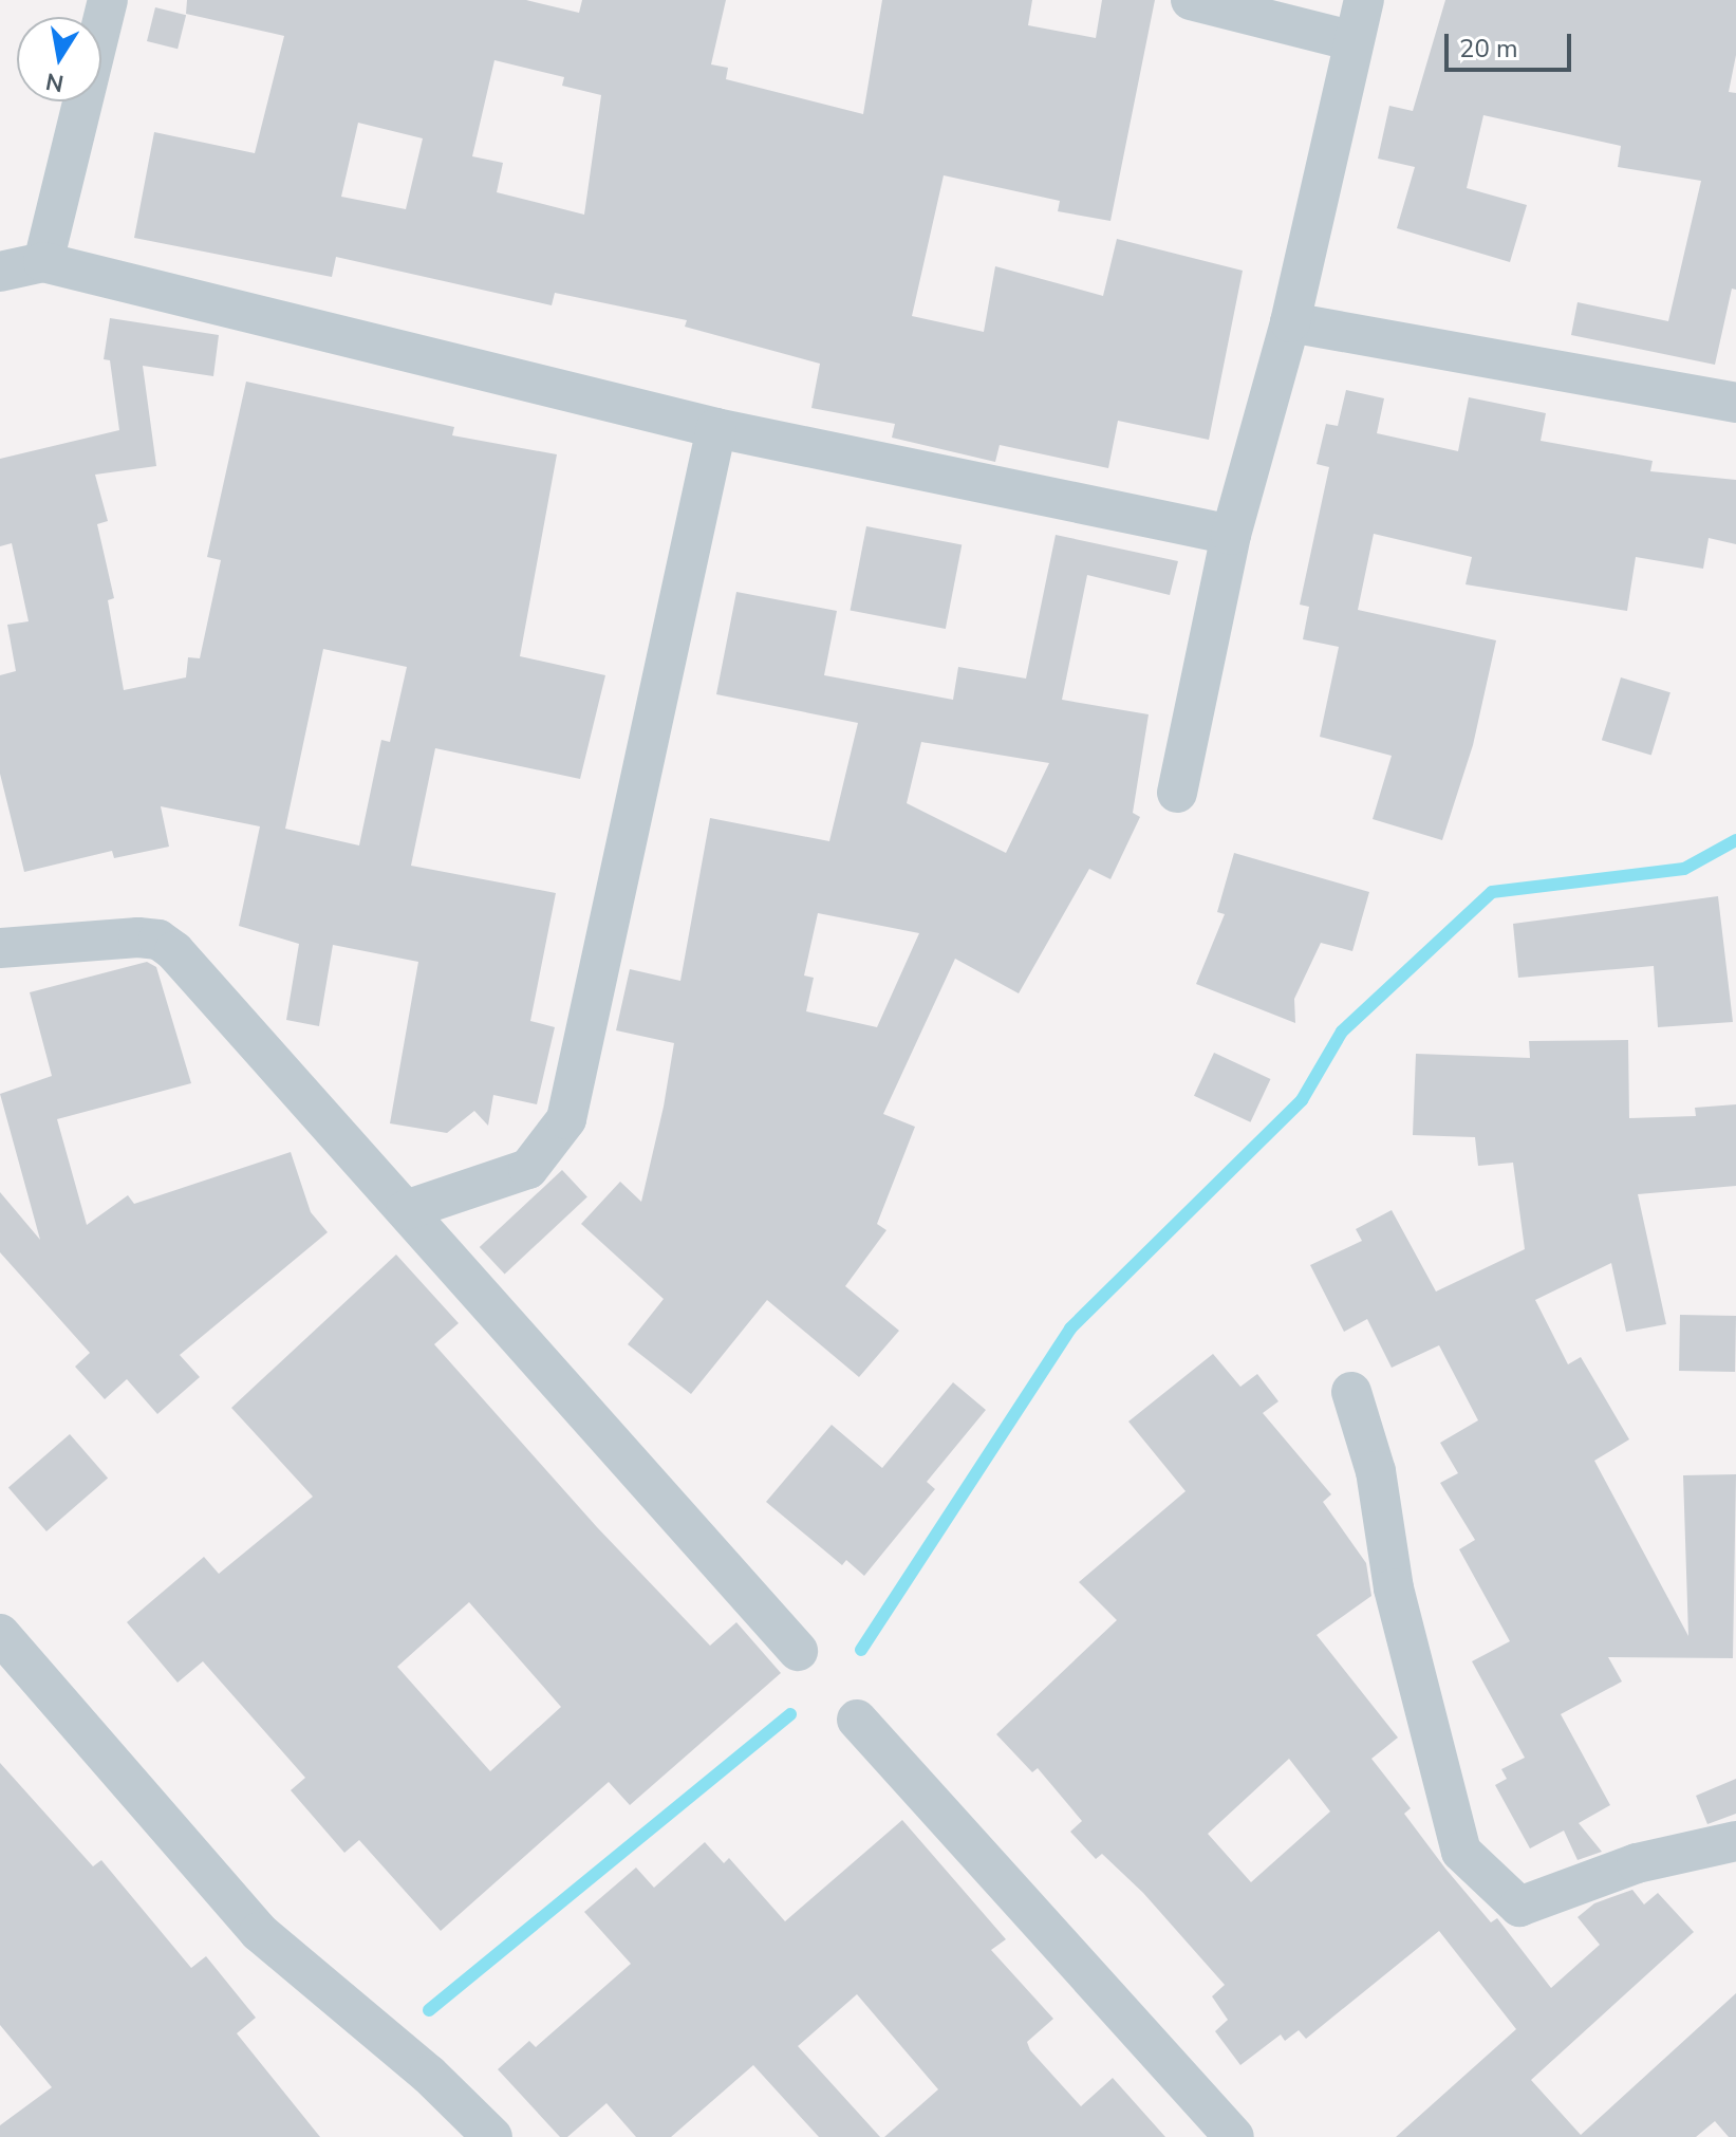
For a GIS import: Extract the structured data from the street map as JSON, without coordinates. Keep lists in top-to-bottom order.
{
  "scale_bar": "20 m",
  "north": "bottom"
}
